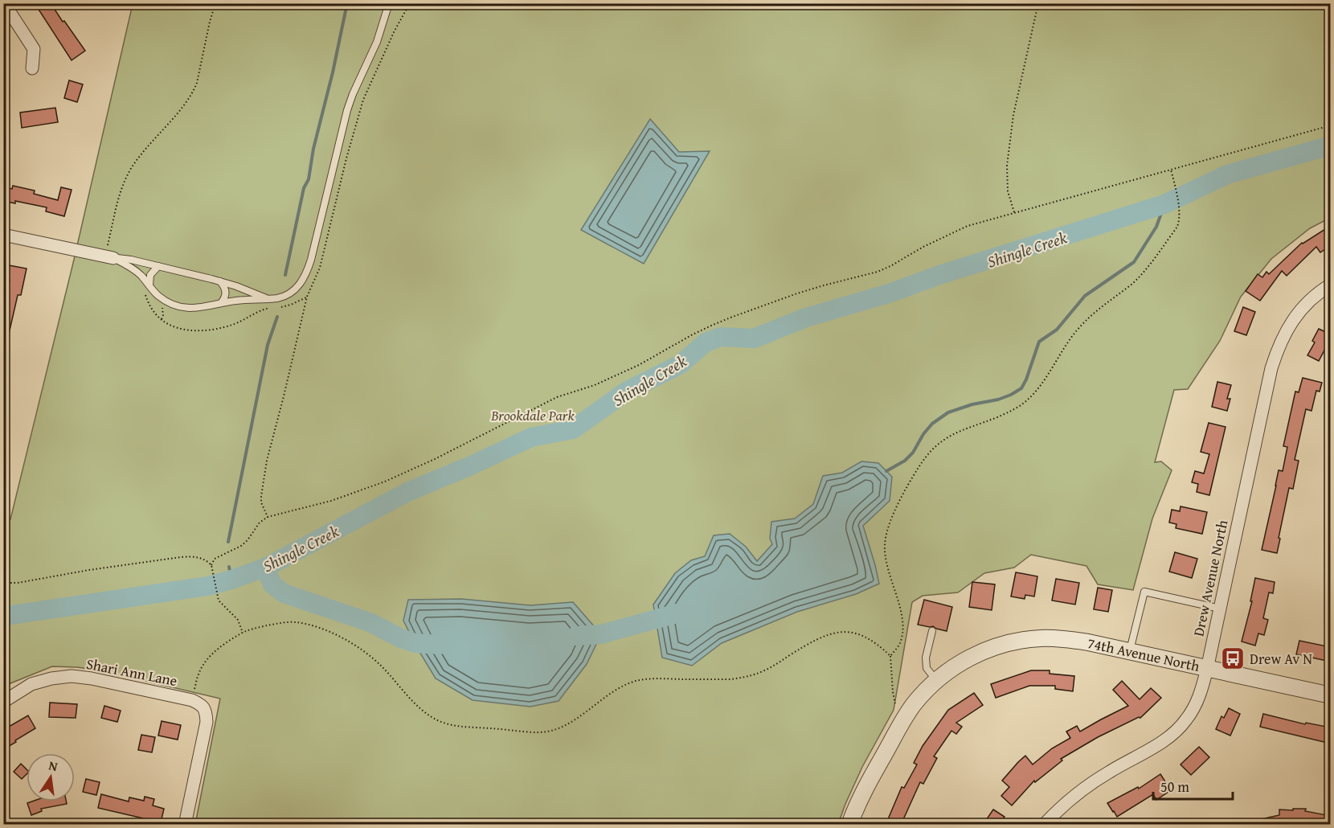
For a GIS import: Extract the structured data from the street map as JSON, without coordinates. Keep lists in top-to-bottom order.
{
  "streets": {
    "street": ["Drew Avenue North", "74th Avenue North", "Shari Ann Lane"]
  },
  "crossings": [
    ["Drew Avenue North", "74th Avenue North"]
  ],
  "water": ["Shingle Creek"],
  "parks": ["Brookdale Park"],
  "places": {
    "bus stop": ["Drew Av N"]
  },
  "scale_bar": "50 m",
  "north": "top"
}
